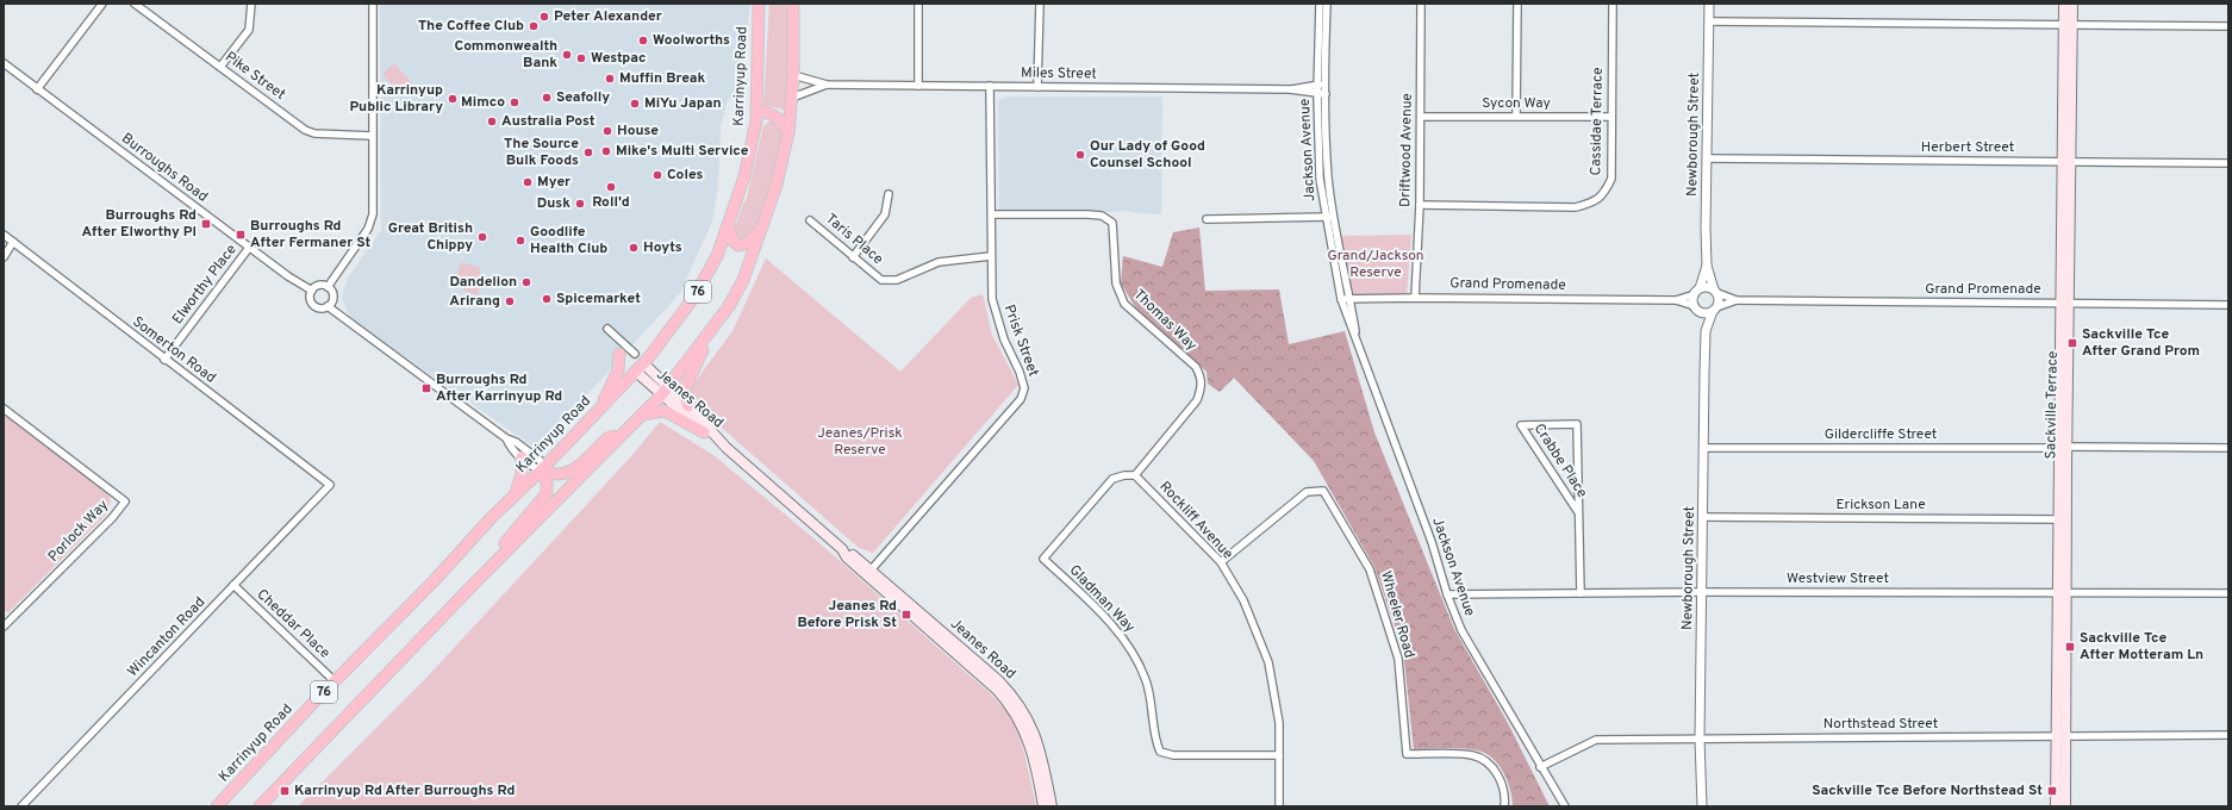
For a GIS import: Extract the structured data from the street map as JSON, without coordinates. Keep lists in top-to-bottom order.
{
  "streets": {
    "highway": ["Karrinyup Road", "76"],
    "main road": ["Jeanes Road", "Sackville Terrace"],
    "street": [
      "Miles Street",
      "Pike Street",
      "Sycon Way",
      "Cassidae Terrace",
      "Newborough Street",
      "Herbert Street",
      "Jackson Avenue",
      "Driftwood Avenue",
      "Burroughs Road",
      "Taris Place",
      "Elworthy Place",
      "Grand Promenade",
      "Thomas Way",
      "Prisk Street",
      "Somerton Road",
      "Gildercliffe Street",
      "Crabbe Place",
      "Erickson Lane",
      "Rockliff Avenue",
      "Porlock Way",
      "Westview Street",
      "Gladman Way",
      "Wheeler Road",
      "Cheddar Place",
      "Wincanton Road",
      "Northstead Street"
    ]
  },
  "crossings": [
    ["Miles Street", "Jackson Avenue"],
    ["Miles Street", "76"],
    ["Miles Street", "Prisk Street"],
    ["Karrinyup Road", "Jeanes Road"],
    ["Karrinyup Road", "Cheddar Place"],
    ["Sycon Way", "Cassidae Terrace"],
    ["Sycon Way", "Driftwood Avenue"],
    ["Cassidae Terrace", "Driftwood Avenue"],
    ["Newborough Street", "Herbert Street"],
    ["Newborough Street", "Grand Promenade"],
    ["Newborough Street", "Gildercliffe Street"],
    ["Newborough Street", "Erickson Lane"],
    ["Newborough Street", "Westview Street"],
    ["Newborough Street", "Northstead Street"],
    ["Herbert Street", "Sackville Terrace"],
    ["Jackson Avenue", "Grand Promenade"],
    ["Jackson Avenue", "Westview Street"],
    ["Jackson Avenue", "Northstead Street"],
    ["Driftwood Avenue", "Grand Promenade"],
    ["Burroughs Road", "Elworthy Place"],
    ["Taris Place", "Prisk Street"],
    ["Elworthy Place", "Somerton Road"],
    ["Grand Promenade", "Sackville Terrace"],
    ["76", "Jeanes Road"],
    ["Thomas Way", "Prisk Street"],
    ["Thomas Way", "Rockliff Avenue"],
    ["Thomas Way", "Gladman Way"],
    ["Prisk Street", "Jeanes Road"],
    ["Somerton Road", "Wincanton Road"],
    ["Sackville Terrace", "Gildercliffe Street"],
    ["Sackville Terrace", "Erickson Lane"],
    ["Sackville Terrace", "Westview Street"],
    ["Sackville Terrace", "Northstead Street"],
    ["Crabbe Place", "Westview Street"],
    ["Rockliff Avenue", "Gladman Way"],
    ["Rockliff Avenue", "Wheeler Road"],
    ["Cheddar Place", "Wincanton Road"]
  ],
  "parks": ["Grand/Jackson Reserve", "Jeanes/Prisk Reserve"],
  "places": {
    "other": [
      "Peter Alexander",
      "The Coffee Club",
      "Woolworths",
      "Commonwealth Bank",
      "Westpac",
      "Muffin Break",
      "Seafolly",
      "Karrinyup Public Library",
      "Mimco",
      "MiYu Japan",
      "Australia Post",
      "House",
      "Mike's Multi Service",
      "The Source Bulk Foods",
      "Our Lady of Good Counsel School",
      "Coles",
      "Myer",
      "Roll'd",
      "Dusk",
      "Great British Chippy",
      "Goodlife Health Club",
      "Hoyts",
      "Dandelion",
      "Spicemarket",
      "Arirang"
    ],
    "transit": [
      "Burroughs Rd After Elworthy Pl",
      "Burroughs Rd After Fermaner St",
      "Sackville Tce After Grand Prom",
      "Burroughs Rd After Karrinyup Rd",
      "Jeanes Rd Before Prisk St",
      "Sackville Tce After Motteram Ln",
      "Karrinyup Rd After Burroughs Rd",
      "Sackville Tce Before Northstead St"
    ]
  }
}
